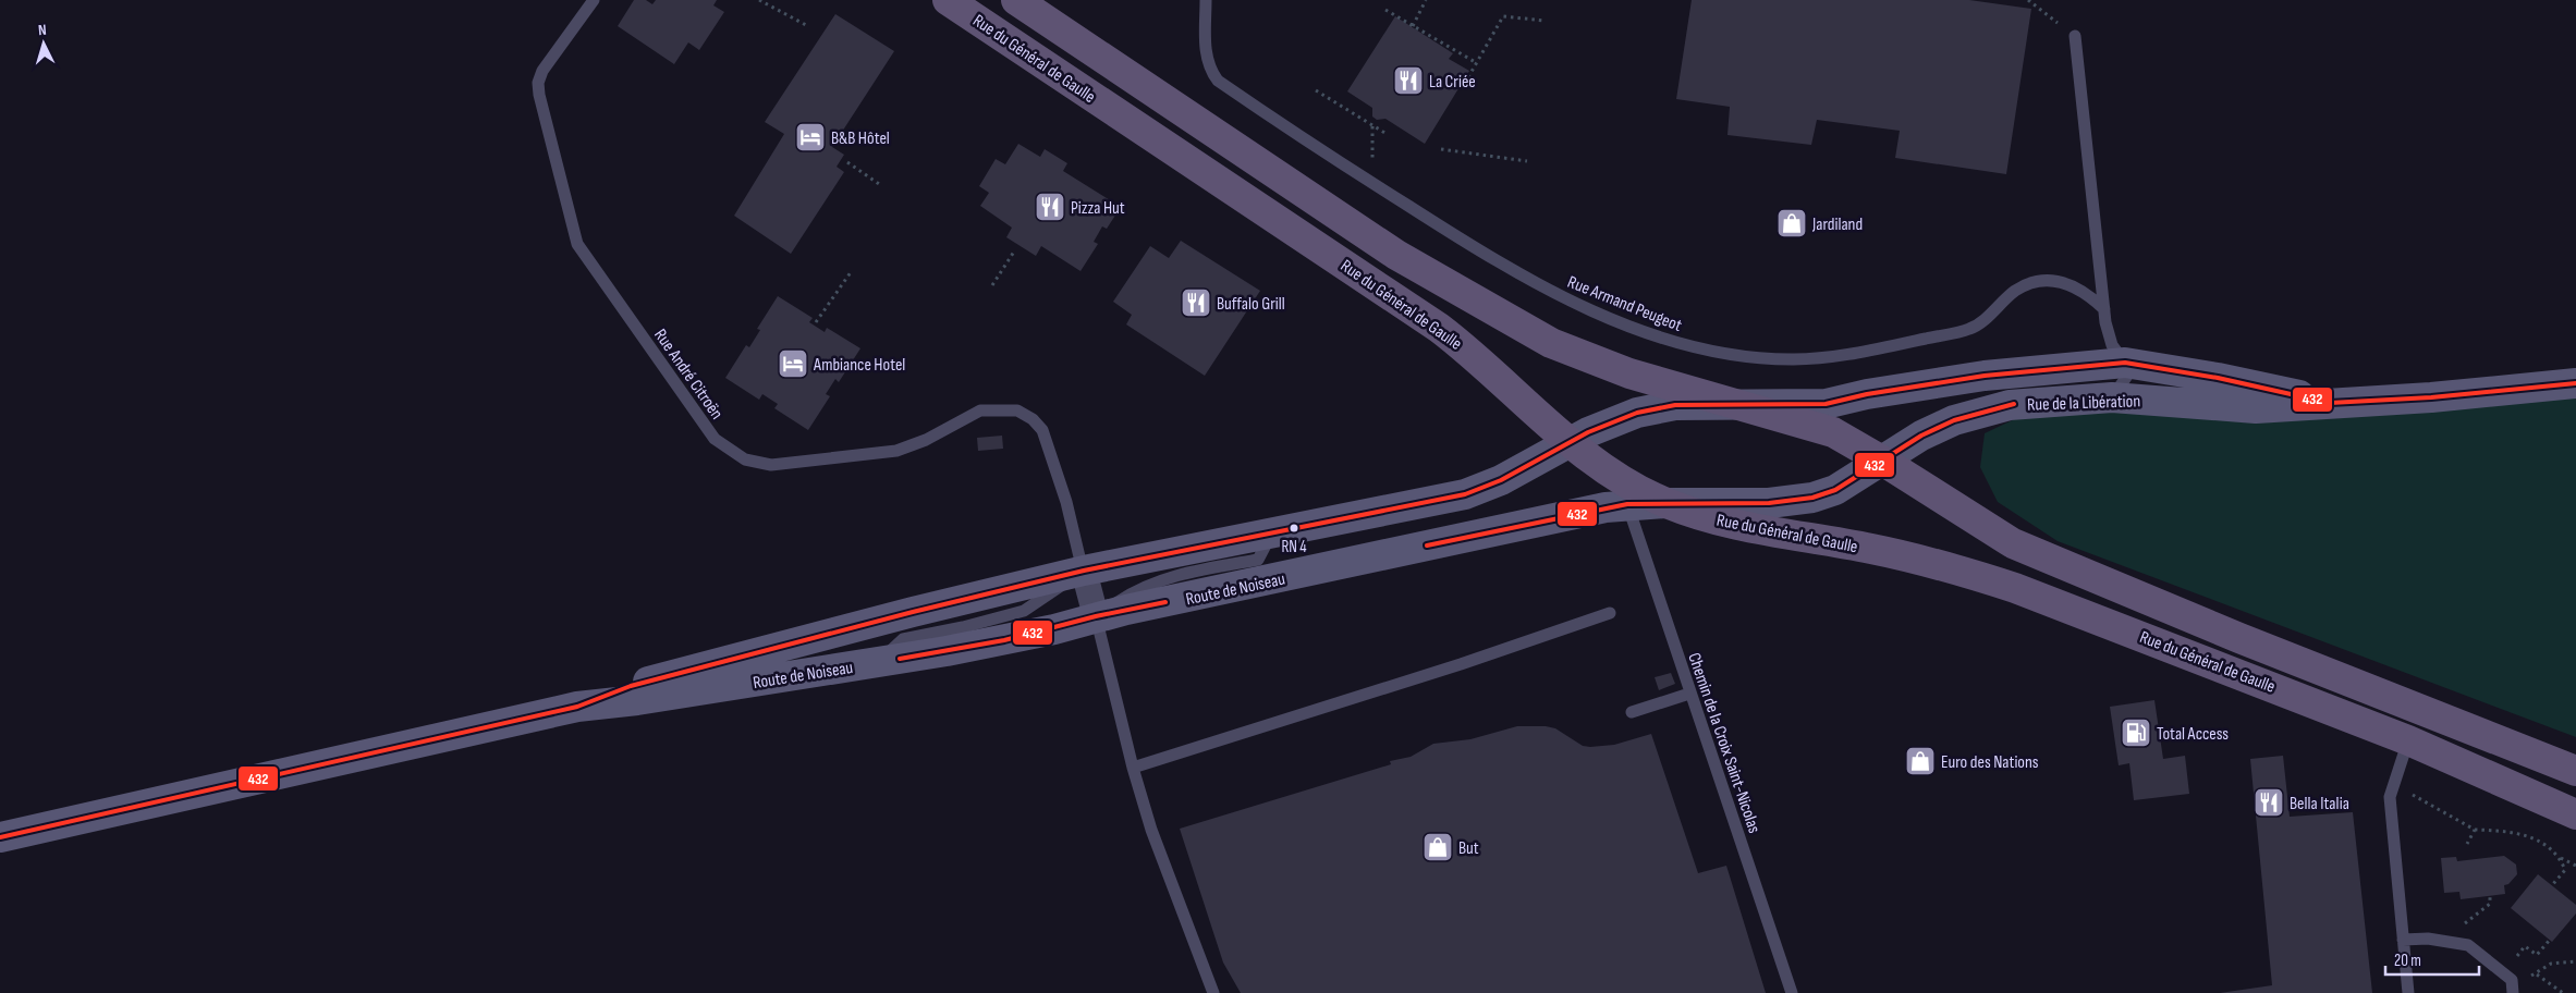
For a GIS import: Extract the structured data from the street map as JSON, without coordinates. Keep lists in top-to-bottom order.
{
  "streets": {
    "main road": ["Rue du Général de Gaulle", "Rue de la Libération", "Route de Noiseau"],
    "lane": ["Rue Armand Peugeot", "Rue André Citroën", "Chemin de la Croix Saint-Nicolas"]
  },
  "crossings": [
    ["Rue du Général de Gaulle", "Rue de la Libération"],
    ["Rue du Général de Gaulle", "Route de Noiseau"],
    ["Rue André Citroën", "Route de Noiseau"],
    ["Rue de la Libération", "Route de Noiseau"],
    ["Route de Noiseau", "Chemin de la Croix Saint-Nicolas"]
  ],
  "places": {
    "restaurant": [
      "La Criée",
      "Pizza Hut",
      "Buffalo Grill",
      "Bella Italia"
    ],
    "hotel": ["B&B Hôtel", "Ambiance Hotel"],
    "shop": ["Jardiland", "Euro des Nations", "But"],
    "other": ["RN 4"],
    "fuel station": ["Total Access"]
  },
  "lines": ["transit line 432"],
  "scale_bar": "20 m",
  "north": "top"
}
